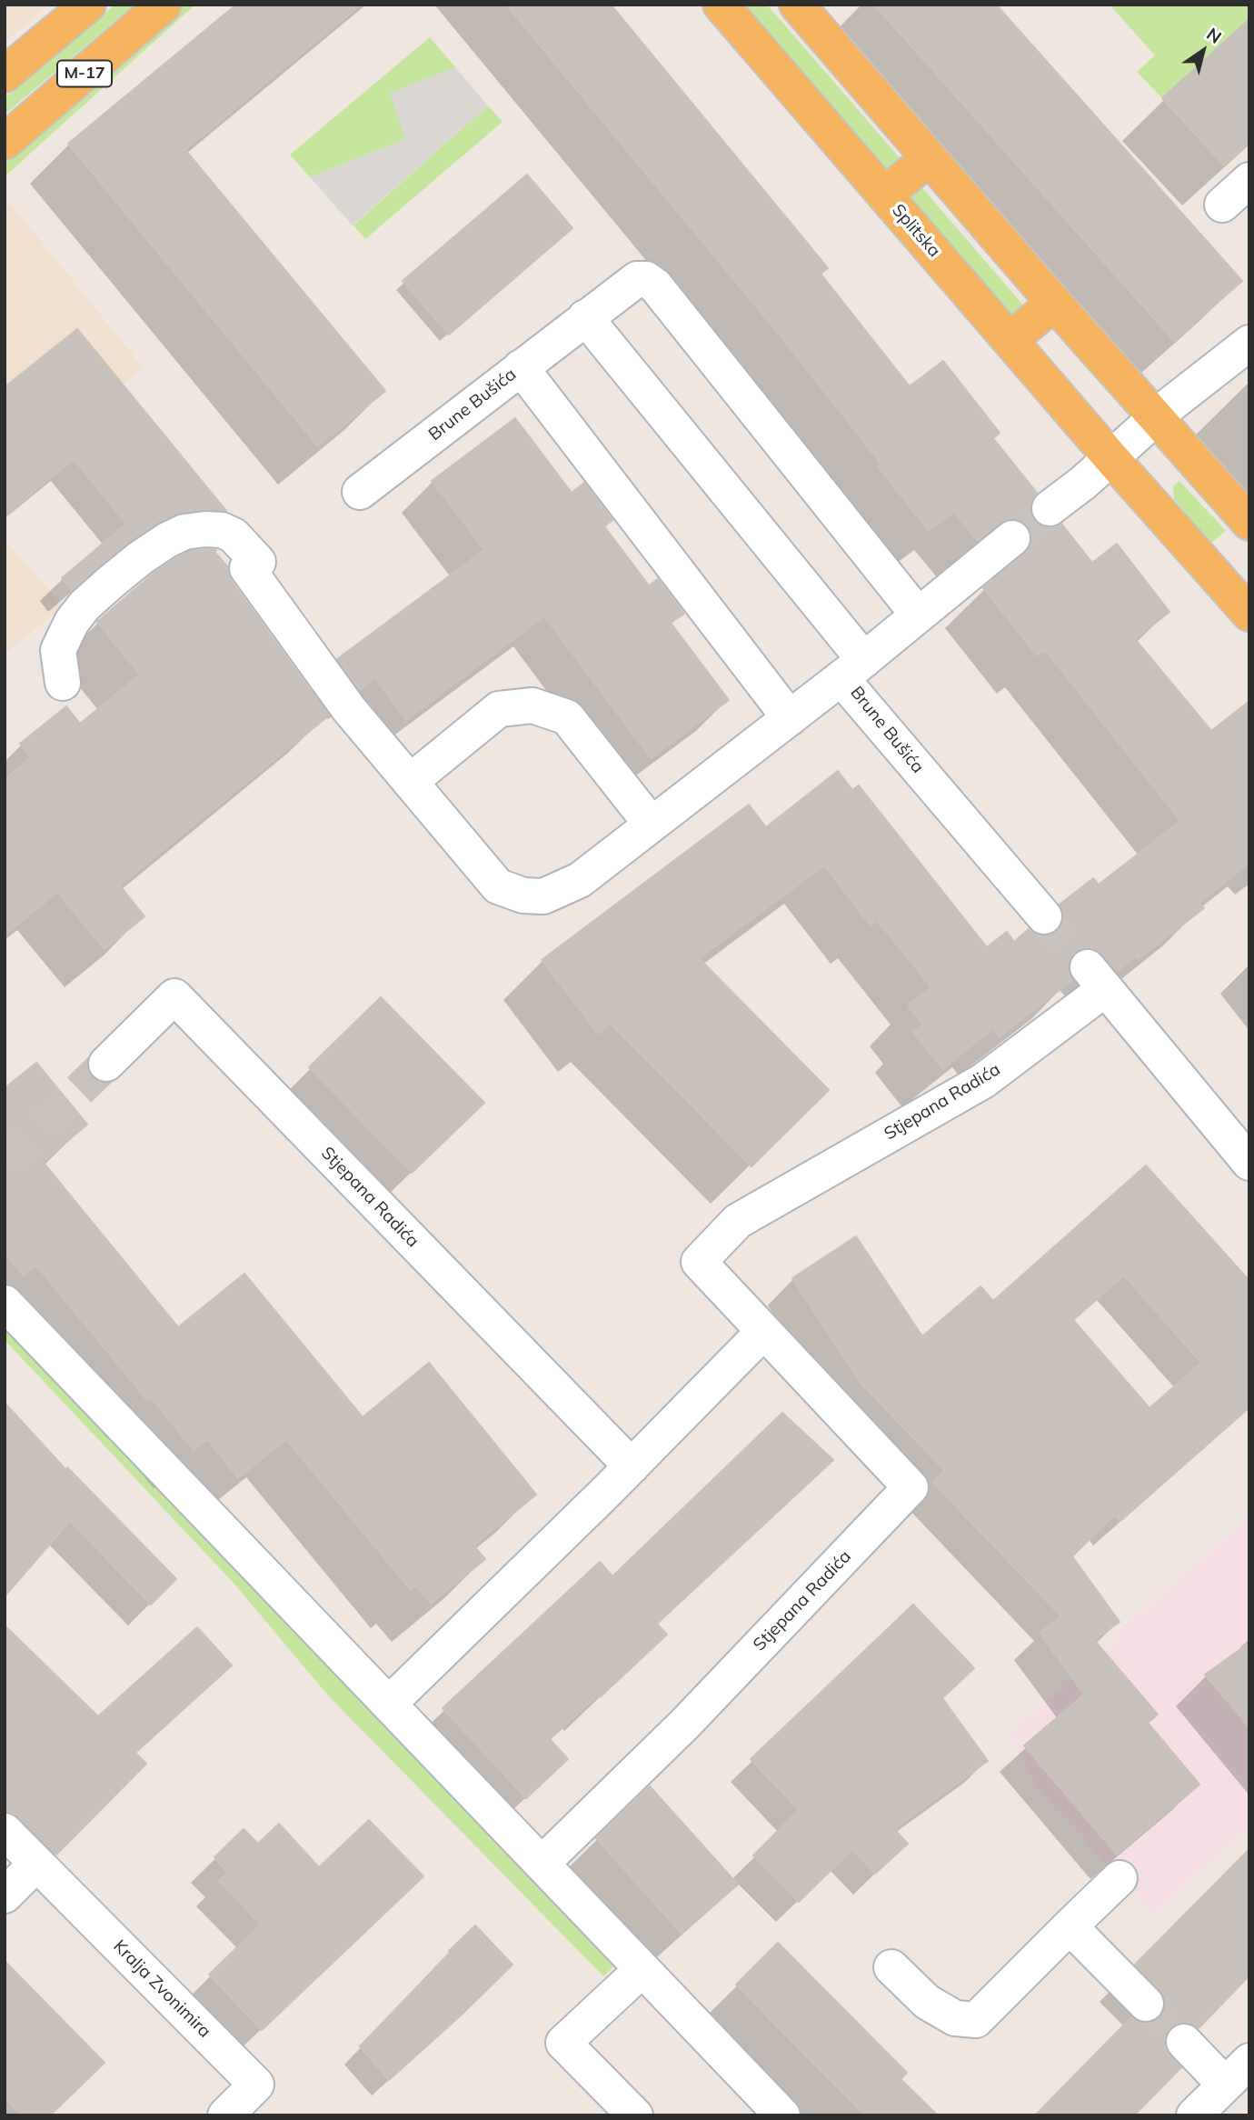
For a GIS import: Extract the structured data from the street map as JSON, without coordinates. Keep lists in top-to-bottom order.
{
  "streets": {
    "main road": ["M-17", "Splitska"],
    "street": ["Brune Bušića", "Stjepana Radića", "Kralja Zvonimira"]
  },
  "north": "top right"
}
